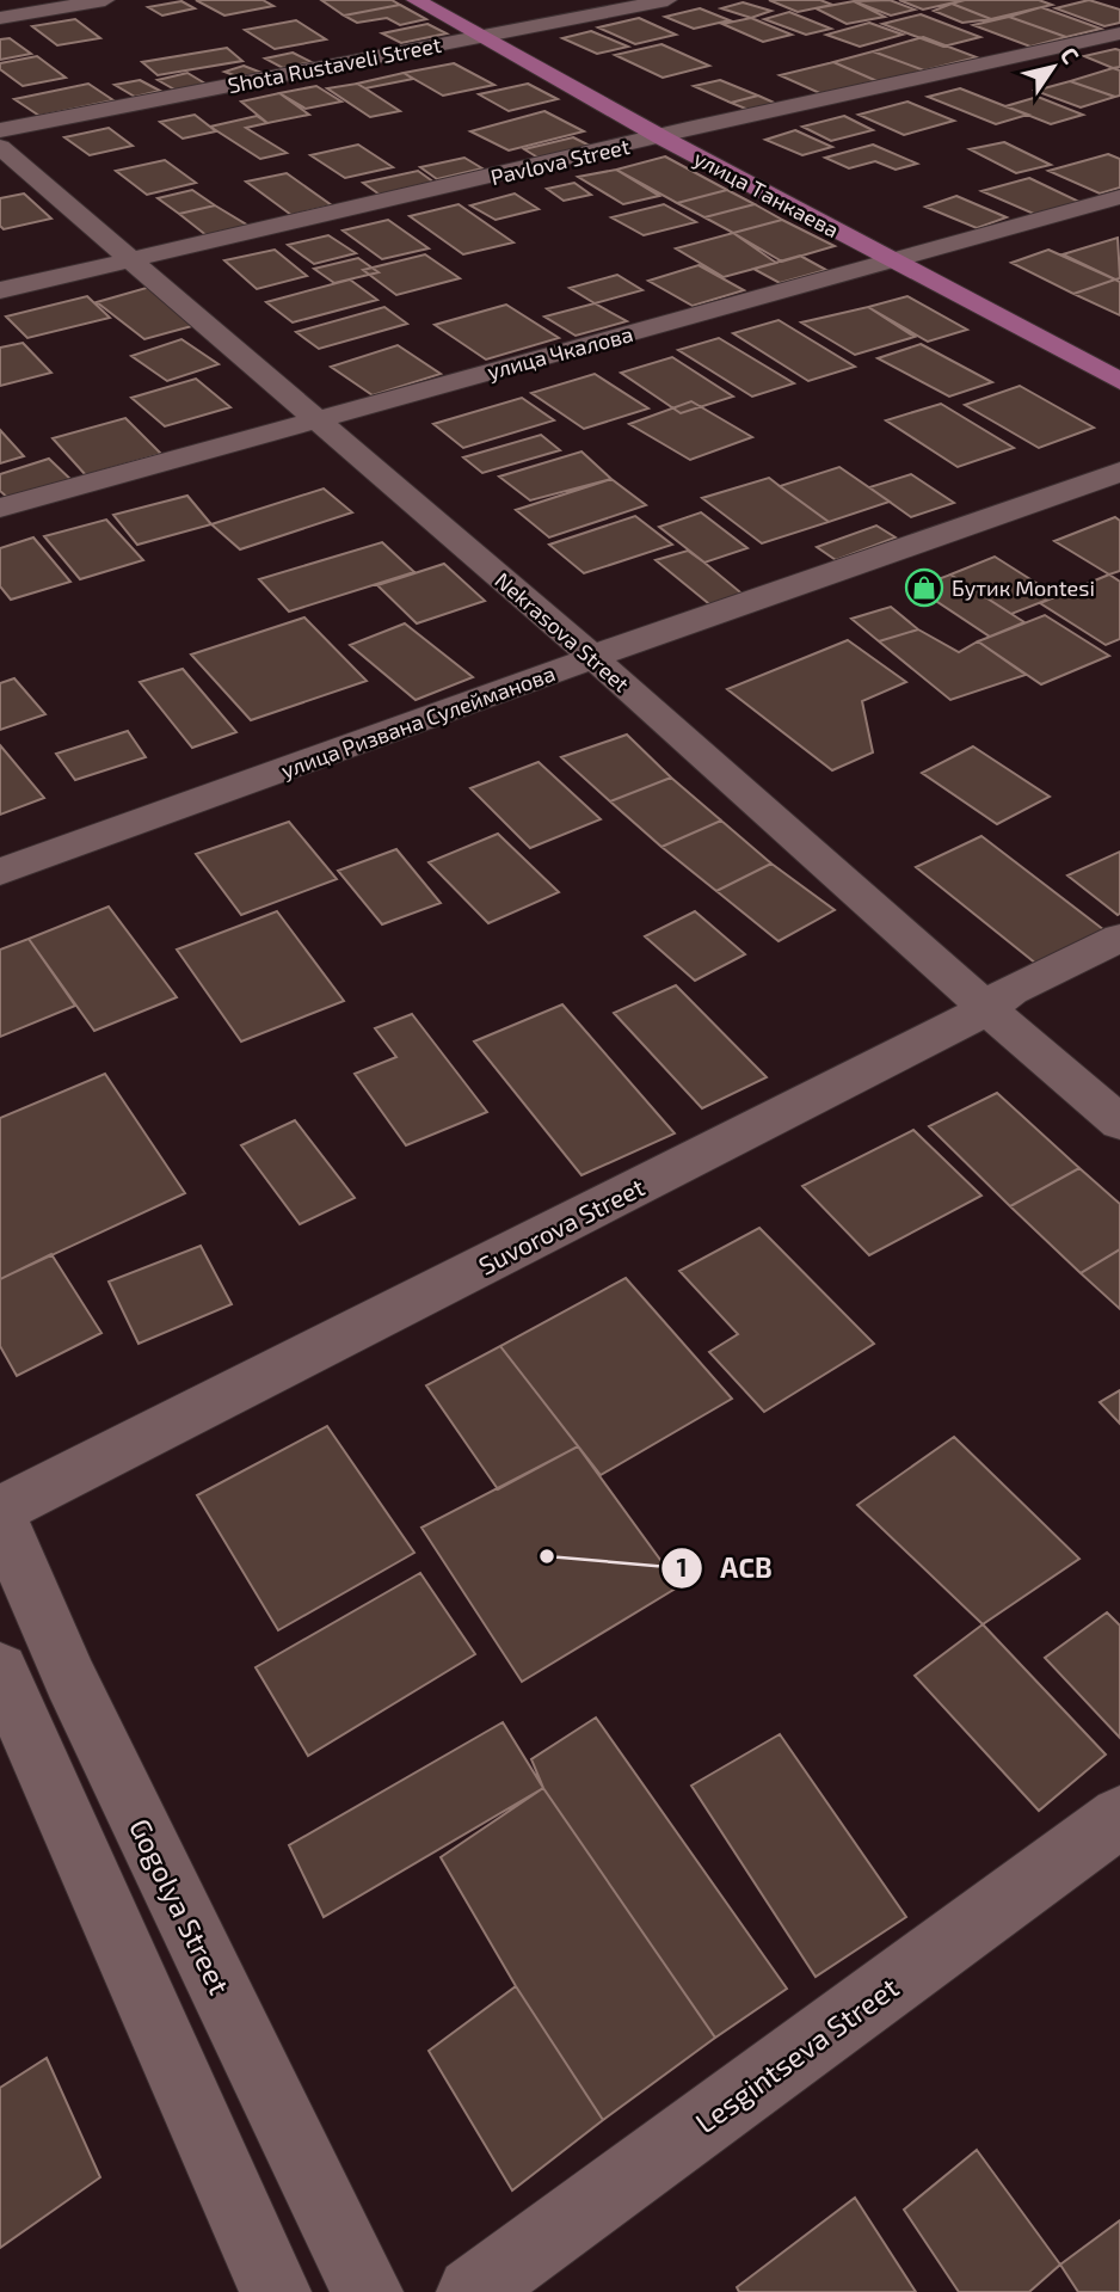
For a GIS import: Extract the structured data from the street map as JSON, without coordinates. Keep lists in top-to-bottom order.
{
  "streets": {
    "main road": ["улица Танкаева"],
    "street": [
      "Shota Rustaveli Street",
      "Pavlova Street",
      "улица Чкалова",
      "Nekrasova Street",
      "улица Ризвана Сулейманова",
      "Suvorova Street",
      "Gogolya Street",
      "Lesgintseva Street"
    ]
  },
  "crossings": [
    ["Shota Rustaveli Street", "улица Танкаева"],
    ["Shota Rustaveli Street", "Nekrasova Street"],
    ["Pavlova Street", "улица Танкаева"],
    ["Pavlova Street", "Nekrasova Street"],
    ["улица Танкаева", "улица Чкалова"],
    ["улица Чкалова", "Nekrasova Street"],
    ["Nekrasova Street", "улица Ризвана Сулейманова"],
    ["Nekrasova Street", "Suvorova Street"]
  ],
  "places": {
    "shop": ["Бутик Montesi"],
    "other": ["АCB"]
  },
  "north": "top right"
}
